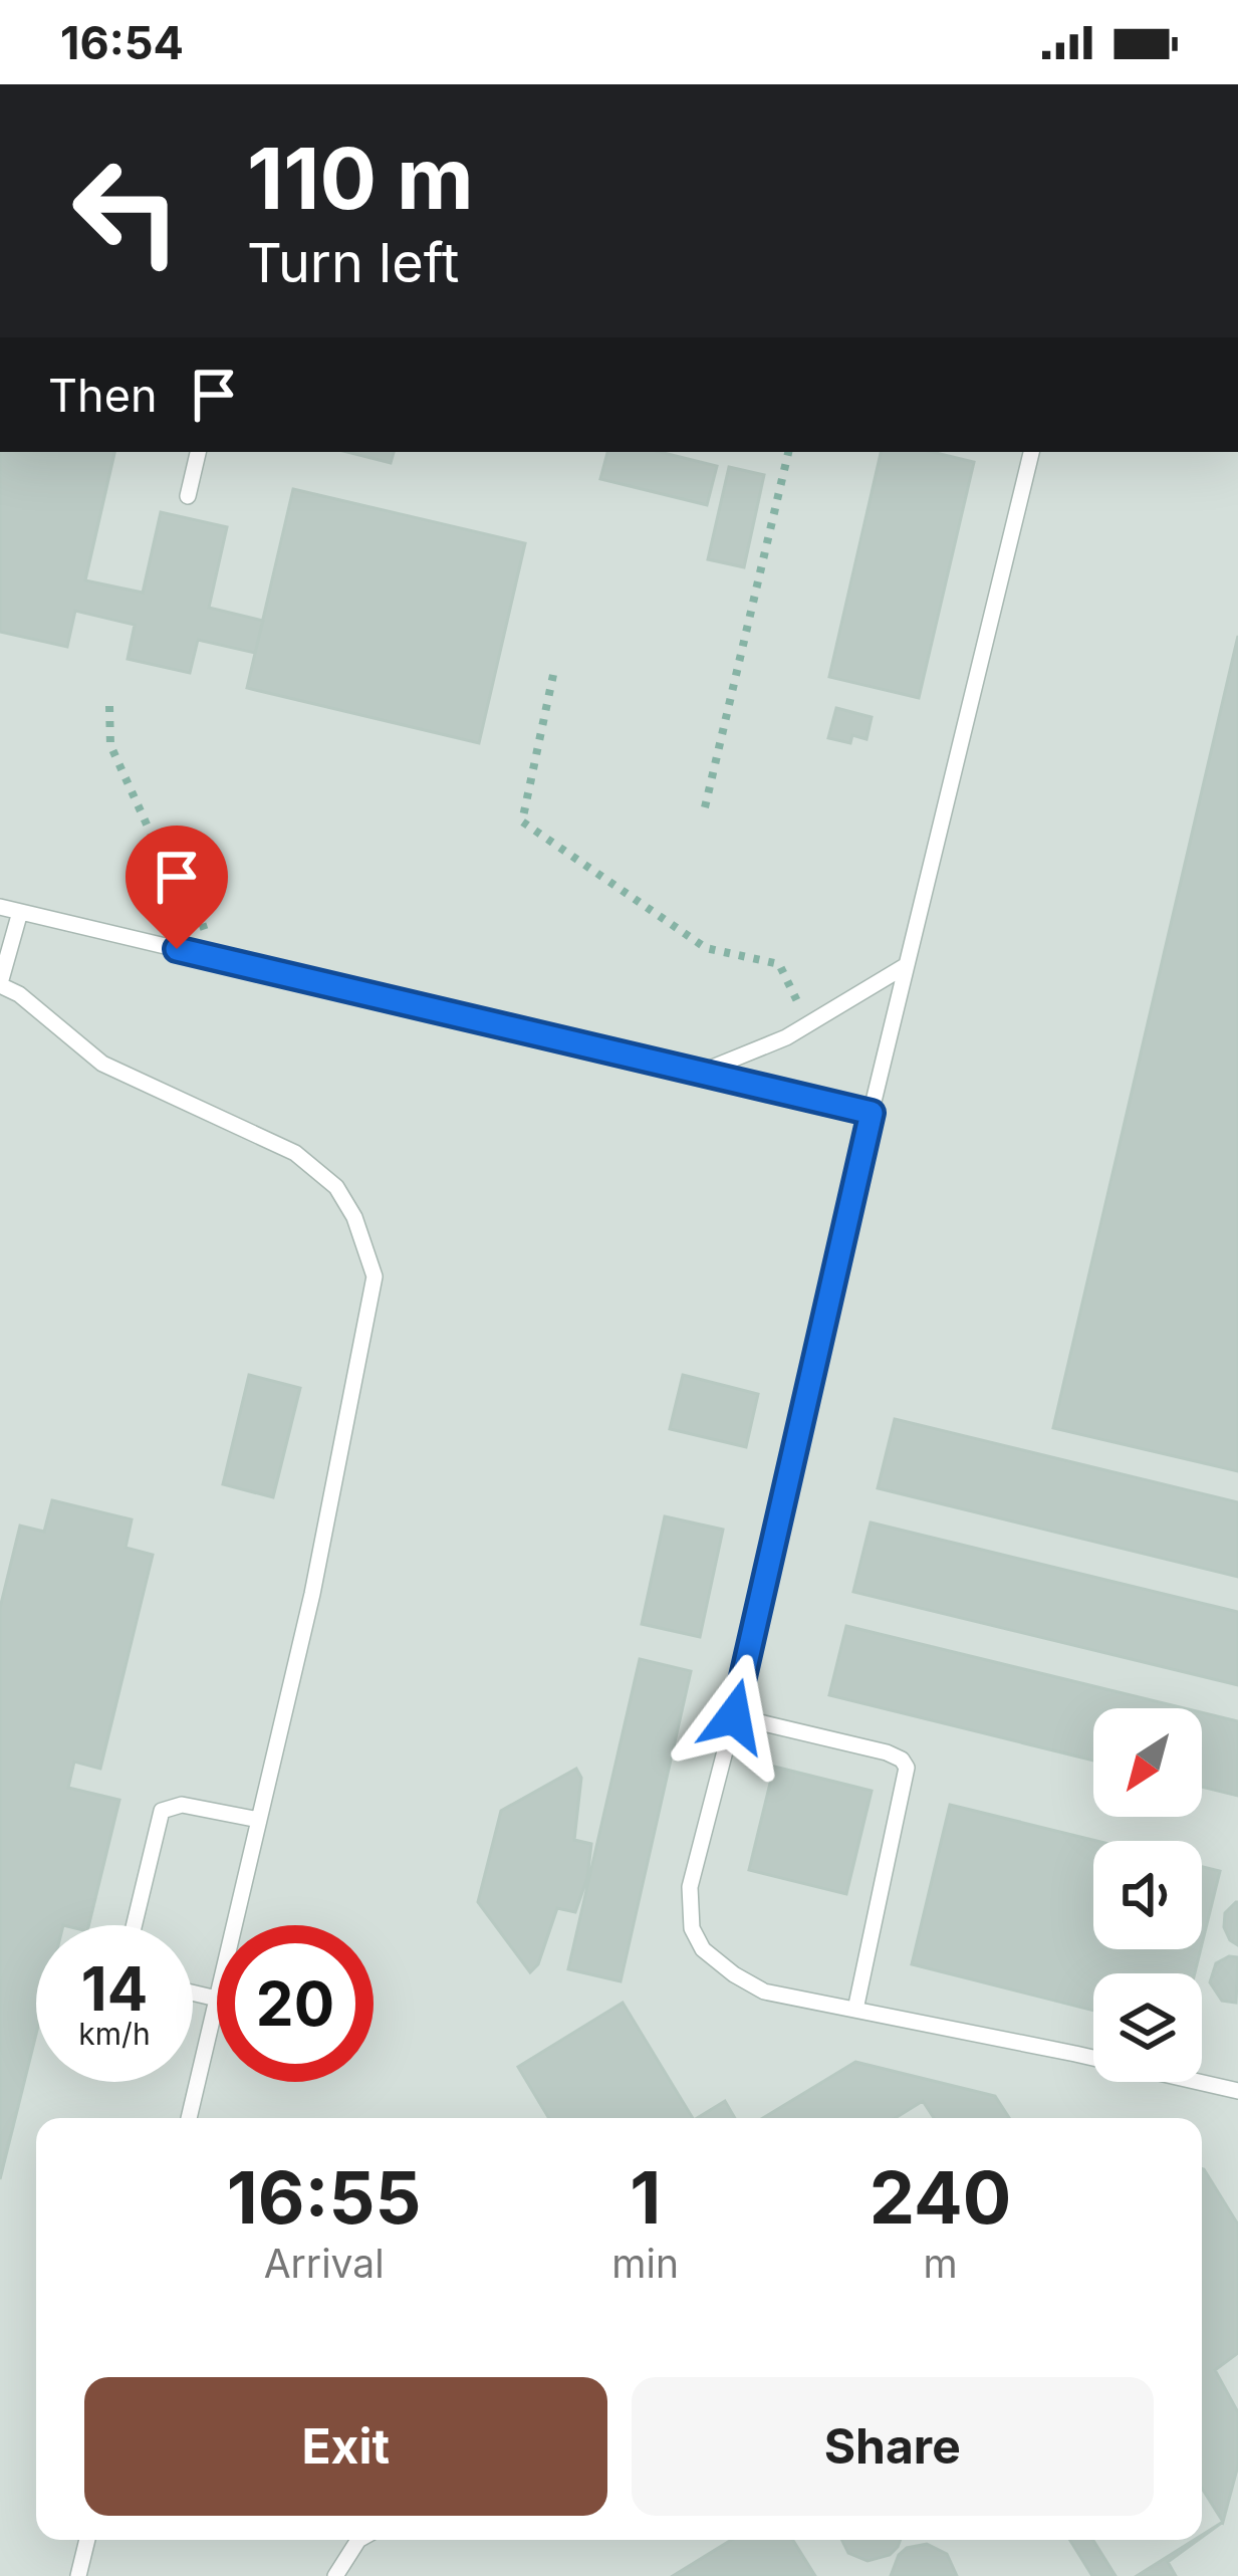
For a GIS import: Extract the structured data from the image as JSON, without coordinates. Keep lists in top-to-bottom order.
{
  "north": "bottom left",
  "page": {
    "status": "16:54",
    "turn": ["110 m", "Turn left"],
    "then": "Then",
    "speed": "14 km/h",
    "limit": "20",
    "eta": [
      "16:55",
      "Arrival",
      "1",
      "min",
      "240",
      "m"
    ],
    "buttons": ["Exit", "Share"]
  }
}
